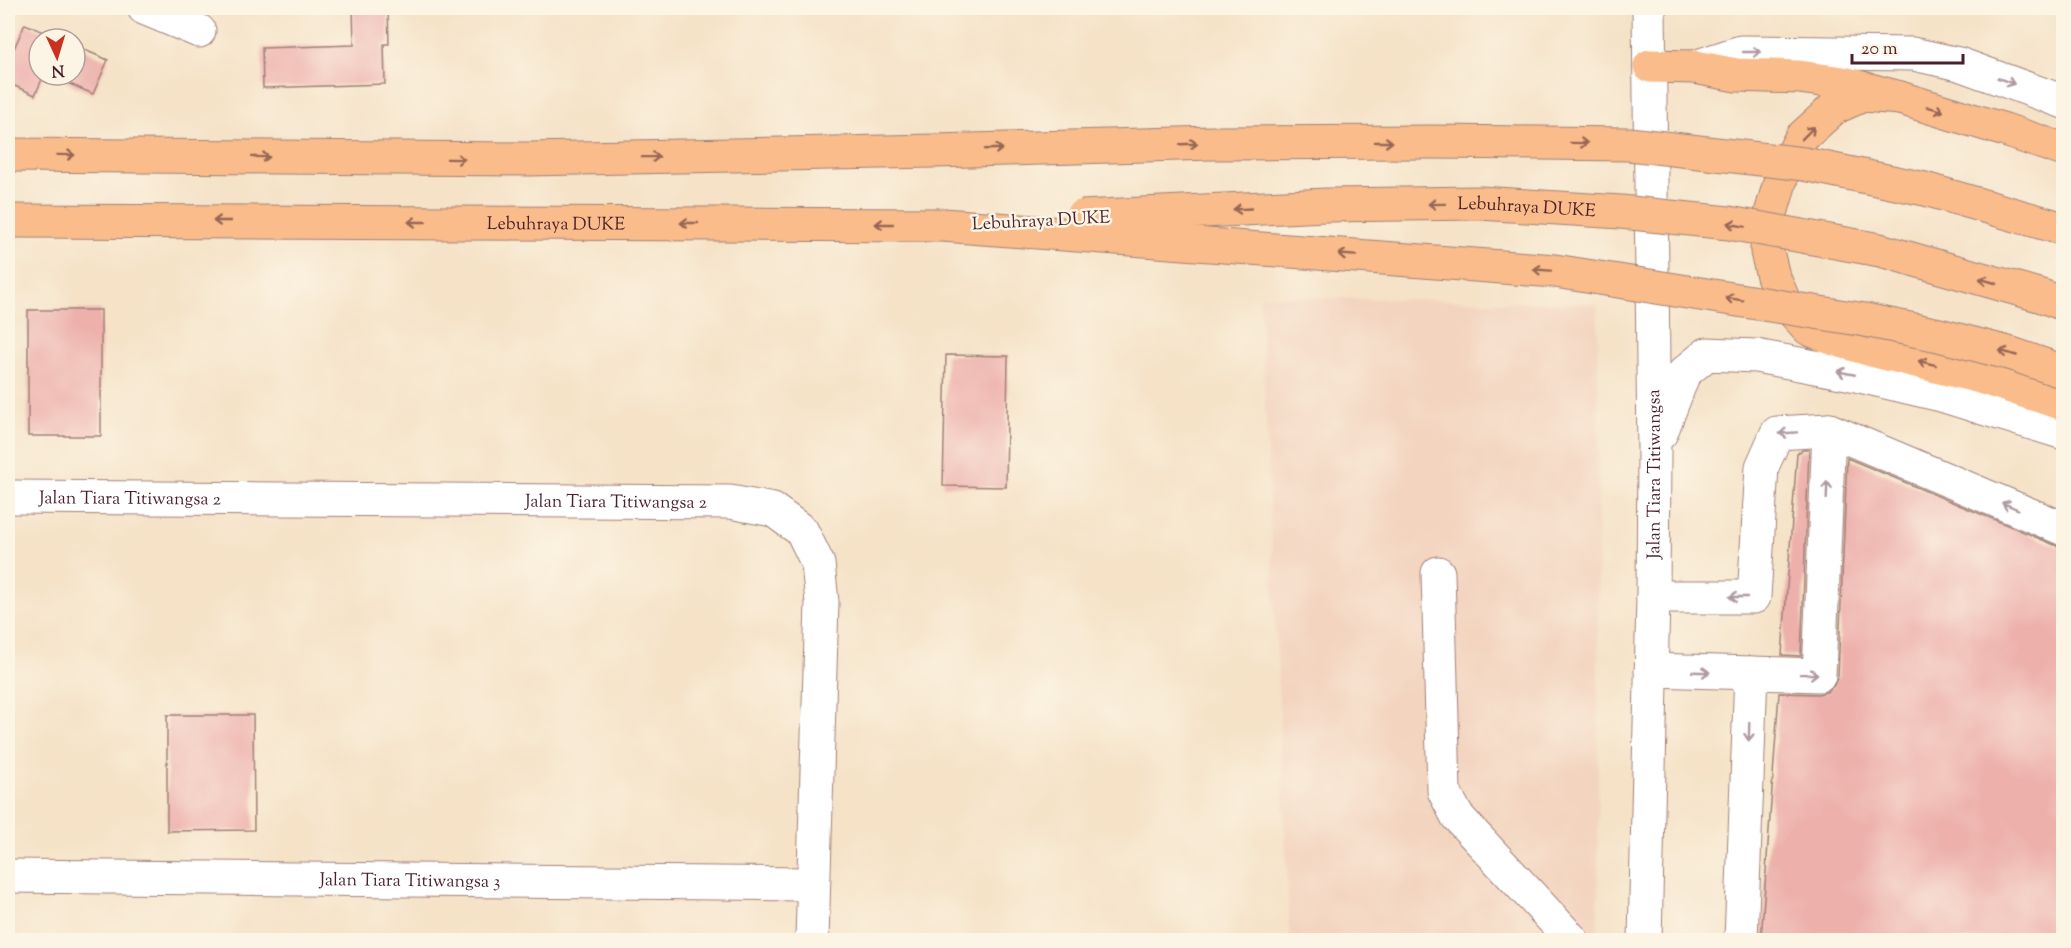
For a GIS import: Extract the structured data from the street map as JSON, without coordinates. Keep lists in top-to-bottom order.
{
  "streets": {
    "highway": ["Lebuhraya DUKE"],
    "street": ["Jalan Tiara Titiwangsa", "Jalan Tiara Titiwangsa 2", "Jalan Tiara Titiwangsa 3"]
  },
  "crossings": [
    ["Jalan Tiara Titiwangsa 2", "Jalan Tiara Titiwangsa 3"]
  ],
  "scale_bar": "20 m",
  "north": "bottom"
}
